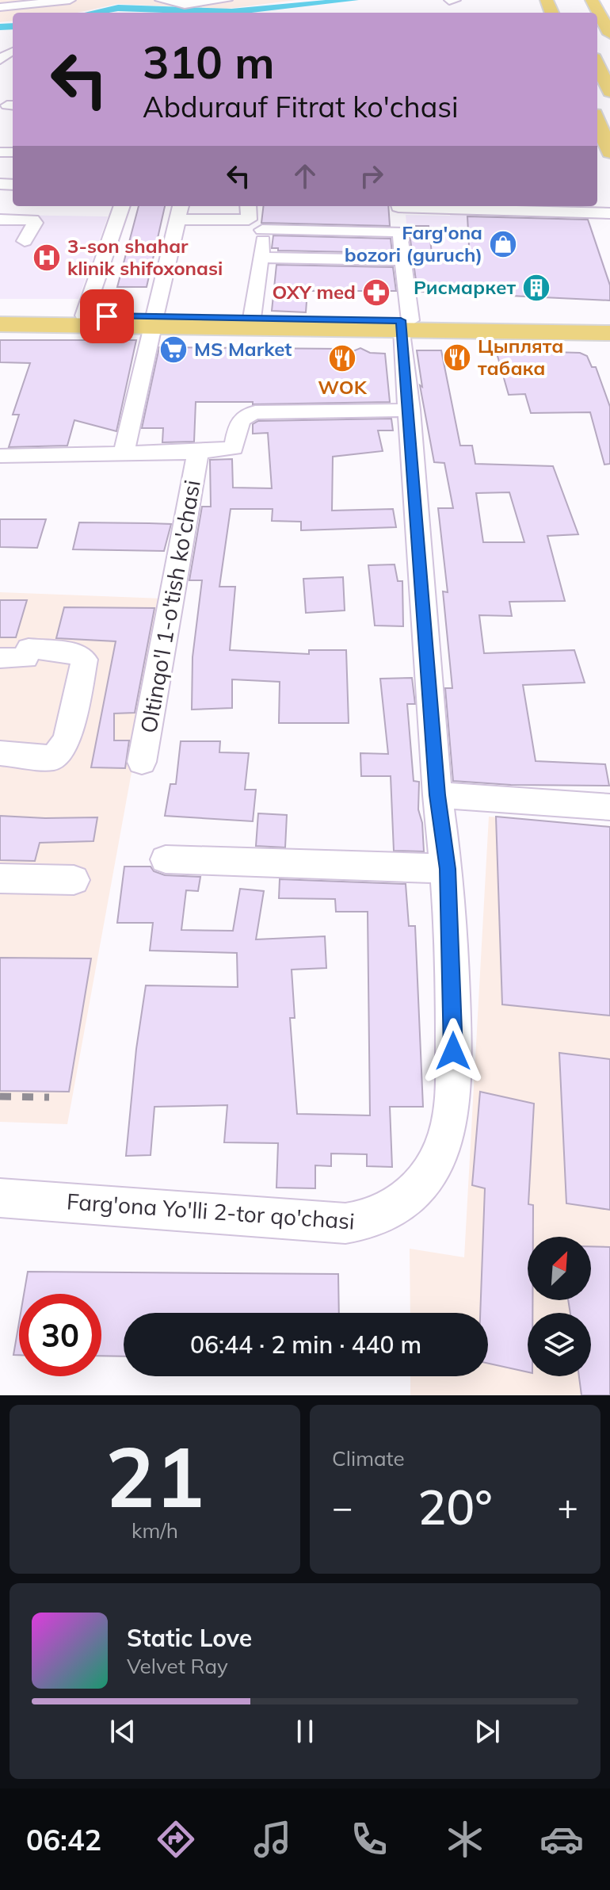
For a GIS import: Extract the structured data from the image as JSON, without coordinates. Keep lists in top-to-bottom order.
{
  "streets": {
    "street": ["Oltinqo'l 1-o'tish ko'chasi", "Farg'ona Yo'lli 2-tor qo'chasi"]
  },
  "crossings": [
    ["Oltinqo'l 1-o'tish ko'chasi", "Farg'ona Yo'lli 2-tor qo'chasi"]
  ],
  "places": {
    "shop": ["Farg'ona bozori (guruch)"],
    "hospital": ["3-son shahar klinik shifoxonasi"],
    "building": ["Рисмаркет"],
    "pharmacy": ["OXY med"],
    "supermarket": ["MS Market"],
    "restaurant": ["Цыплята табака", "WOK"]
  },
  "north": "top right",
  "page": {
    "turn": ["310 m", "Abdurauf Fitrat ko'chasi"],
    "limit": "30",
    "trip": "06:44 · 2 min · 440 m",
    "tile": [
      ["21", "km/h"],
      "Climate"
    ],
    "heat": ["−", "20°", "+"],
    "song": ["Static Love", "Velvet Ray"],
    "tabs": "06:42"
  }
}
